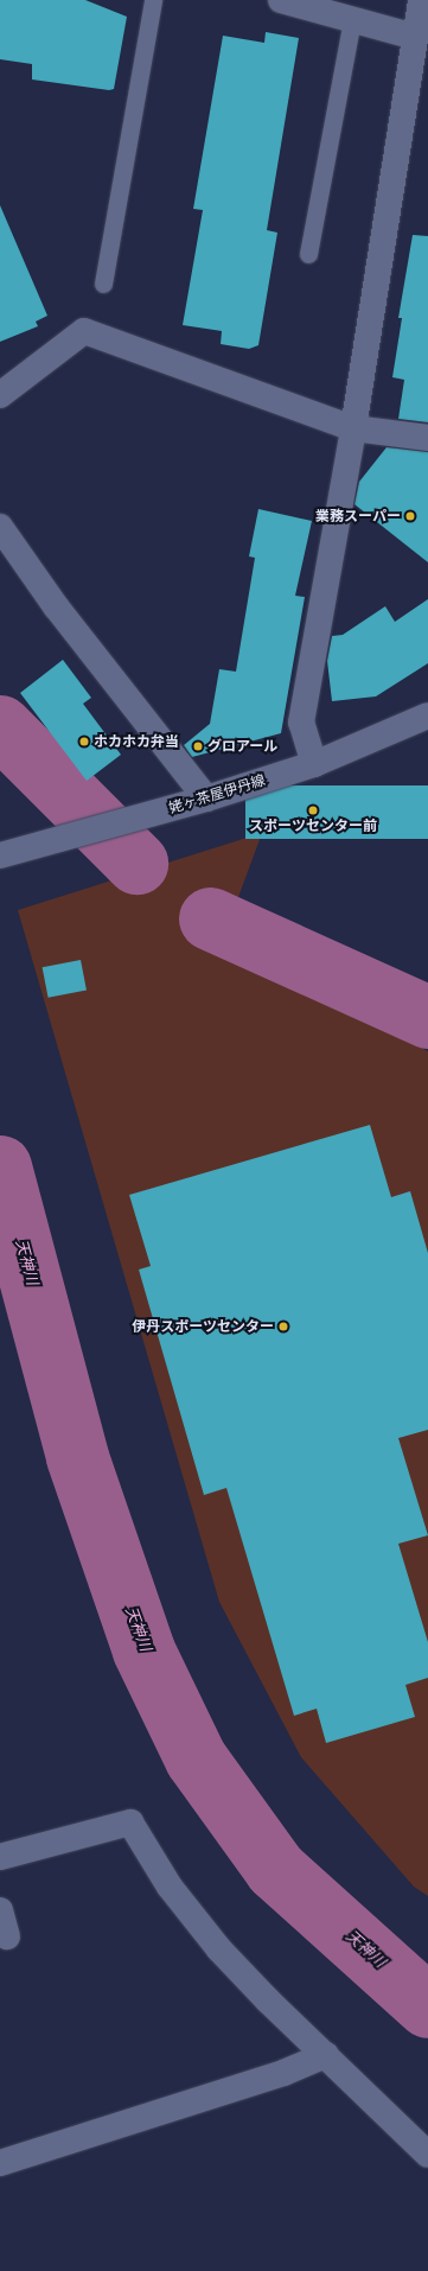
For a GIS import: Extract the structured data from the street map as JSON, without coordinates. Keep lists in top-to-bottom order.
{
  "streets": {
    "street": ["姥ヶ茶屋伊丹線"]
  },
  "water": ["天神川"],
  "places": [
    "業務スーパー",
    "ホカホカ弁当",
    "グロアール",
    "スポーツセンター前",
    "伊丹スポーツセンター"
  ]
}
